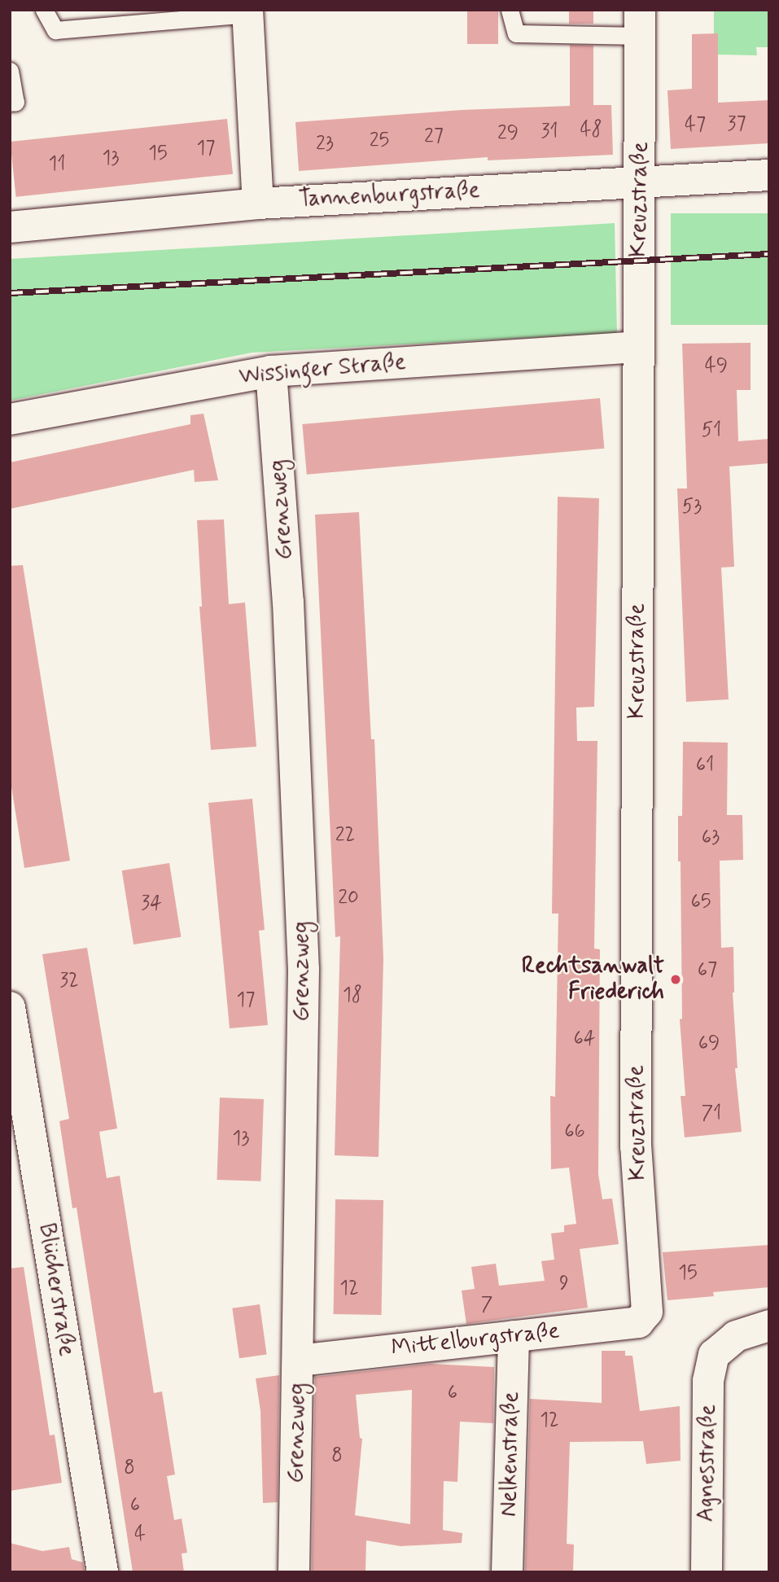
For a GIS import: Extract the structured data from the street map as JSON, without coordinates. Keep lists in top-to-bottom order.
{
  "streets": {
    "street": [
      "Tannenburgstraße",
      "Kreuzstraße",
      "Wissinger Straße",
      "Grenzweg",
      "Blücherstraße",
      "Mittelburgstraße",
      "Nelkenstraße",
      "Agnesstraße"
    ]
  },
  "crossings": [
    ["Tannenburgstraße", "Kreuzstraße"],
    ["Kreuzstraße", "Wissinger Straße"],
    ["Kreuzstraße", "Mittelburgstraße"],
    ["Wissinger Straße", "Grenzweg"],
    ["Grenzweg", "Mittelburgstraße"],
    ["Mittelburgstraße", "Nelkenstraße"]
  ],
  "places": ["Rechtsanwalt Friederich"],
  "house_numbers": [
    "37",
    "47",
    "48",
    "31",
    "29",
    "27",
    "25",
    "23",
    "17",
    "15",
    "13",
    "11",
    "49",
    "51",
    "53",
    "61",
    "22",
    "63",
    "20",
    "65",
    "34",
    "67",
    "32",
    "18",
    "17",
    "64",
    "69",
    "71",
    "66",
    "13",
    "15",
    "9",
    "12",
    "7",
    "6",
    "12",
    "8",
    "8",
    "6",
    "4"
  ]
}
